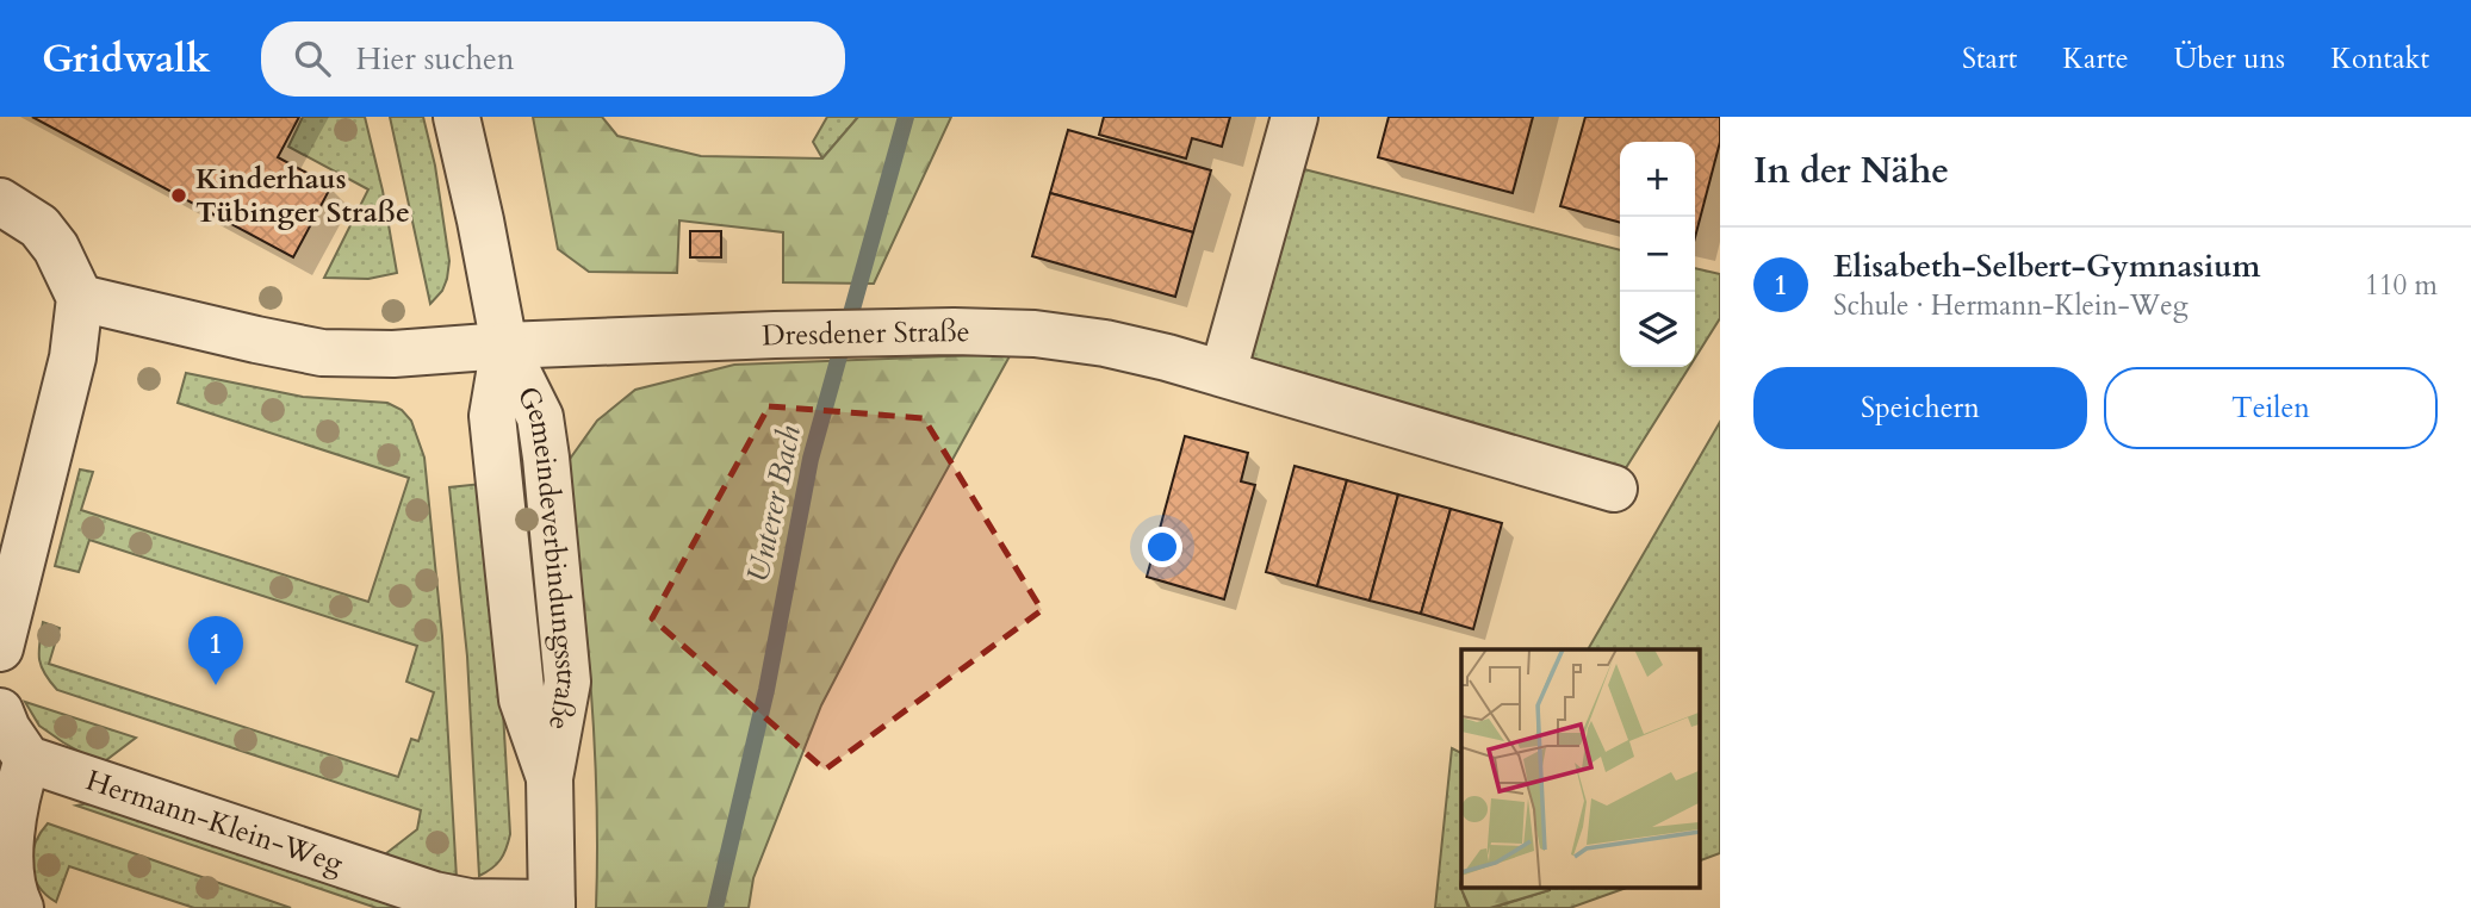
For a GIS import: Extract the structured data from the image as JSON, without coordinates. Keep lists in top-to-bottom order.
{
  "streets": {
    "street": ["Dresdener Straße", "Gemeindeverbindungsstraße", "Hermann-Klein-Weg"]
  },
  "crossings": [
    ["Dresdener Straße", "Gemeindeverbindungsstraße"],
    ["Gemeindeverbindungsstraße", "Hermann-Klein-Weg"]
  ],
  "water": ["Unterer Bach"],
  "places": ["Kinderhaus Tübinger Straße"],
  "page": {
    "header": "Gridwalk",
    "search": "Hier suchen",
    "nav": [
      "Start",
      "Karte",
      "Über uns",
      "Kontakt"
    ],
    "heading": "In der Nähe",
    "map_buttons": ["+", "−"],
    "list": [
      {
        "mark": "1",
        "name": "Elisabeth-Selbert-Gymnasium",
        "note": "Schule · Hermann-Klein-Weg",
        "value": "110 m"
      }
    ],
    "buttons": ["Speichern", "Teilen"],
    "pins": "1"
  }
}
